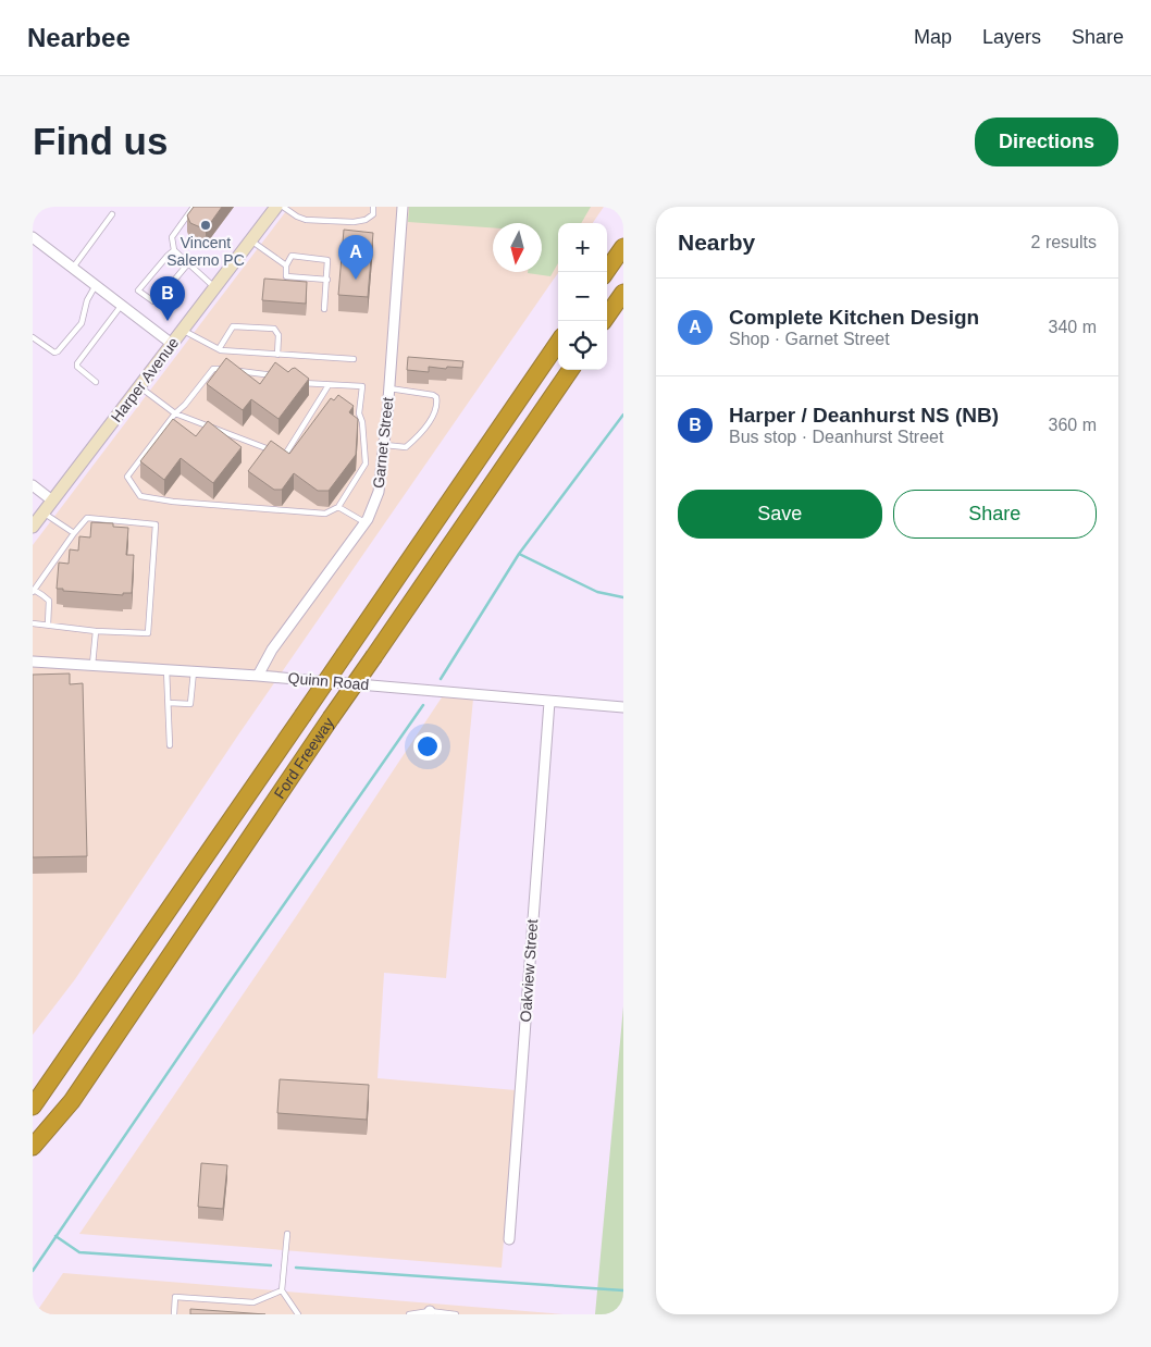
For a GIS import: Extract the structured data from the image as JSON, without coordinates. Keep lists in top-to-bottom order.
{
  "streets": {
    "highway": ["Ford Freeway"],
    "main road": ["Harper Avenue"],
    "street": ["Garnet Street", "Quinn Road", "Oakview Street"]
  },
  "crossings": [
    ["Garnet Street", "Quinn Road"],
    ["Quinn Road", "Oakview Street"]
  ],
  "places": ["Vincent Salerno PC"],
  "north": "bottom",
  "page": {
    "header": "Nearbee",
    "nav": ["Map", "Layers", "Share"],
    "buttons": [
      "Directions",
      ["Save", "Share"]
    ],
    "title": "Find us",
    "heading": ["Nearby", "2 results"],
    "map_buttons": ["+", "−"],
    "pins": ["A", "B"],
    "list": [
      {
        "mark": "A",
        "name": "Complete Kitchen Design",
        "note": "Shop · Garnet Street",
        "value": "340 m"
      },
      {
        "mark": "B",
        "name": "Harper / Deanhurst NS (NB)",
        "note": "Bus stop · Deanhurst Street",
        "value": "360 m"
      }
    ]
  }
}
